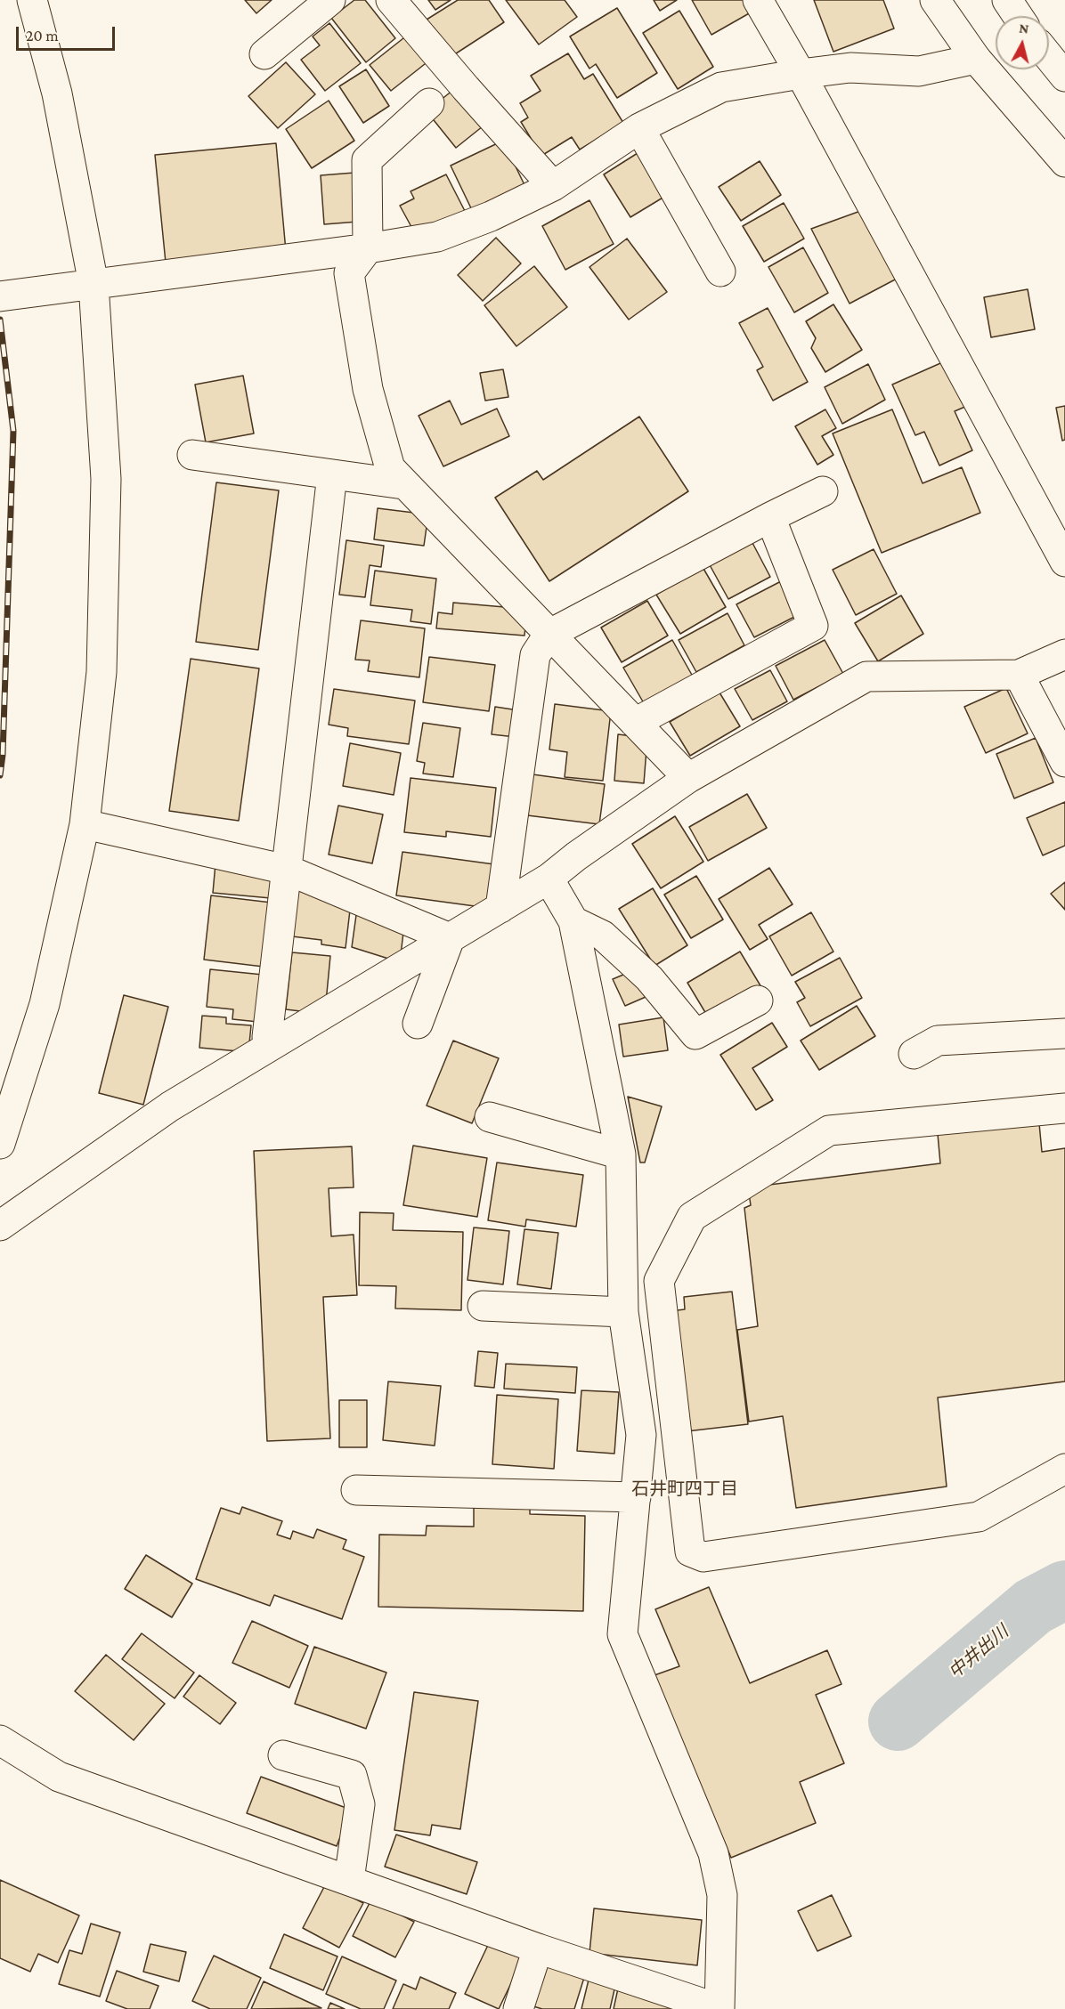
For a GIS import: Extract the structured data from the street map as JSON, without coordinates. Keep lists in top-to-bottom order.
{
  "districts": ["石井町四丁目"],
  "water": ["中井出川"],
  "scale_bar": "20 m",
  "north": "top"
}
